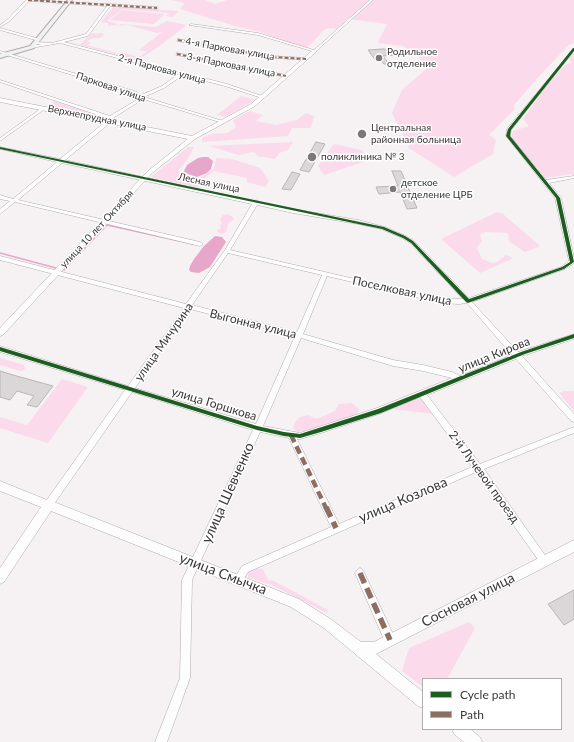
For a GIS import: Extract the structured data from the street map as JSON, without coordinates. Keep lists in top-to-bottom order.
{
  "streets": {
    "street": [
      "4-я Парковая улица",
      "3-я Парковая улица",
      "2-я Парковая улица",
      "Парковая улица",
      "Верхнепрудная улица",
      "Лесная улица",
      "улица 10 лет Октября",
      "Поселковая улица",
      "Выгонная улица",
      "улица Мичурина",
      "улица Кирова",
      "улица Горшкова",
      "2-й Лучевой проезд",
      "улица Шевченко",
      "улица Козлова",
      "улица Смычка",
      "Сосновая улица"
    ]
  },
  "crossings": [
    ["4-я Парковая улица", "улица 10 лет Октября"],
    ["3-я Парковая улица", "улица 10 лет Октября"],
    ["2-я Парковая улица", "улица 10 лет Октября"],
    ["Парковая улица", "улица 10 лет Октября"],
    ["Верхнепрудная улица", "улица 10 лет Октября"],
    ["Лесная улица", "улица 10 лет Октября"],
    ["Лесная улица", "Поселковая улица"],
    ["Лесная улица", "улица Мичурина"],
    ["Лесная улица", "улица Кирова"],
    ["улица 10 лет Октября", "Выгонная улица"],
    ["Поселковая улица", "улица Мичурина"],
    ["Поселковая улица", "улица Шевченко"],
    ["Выгонная улица", "улица Мичурина"],
    ["Выгонная улица", "улица Кирова"],
    ["Выгонная улица", "улица Шевченко"],
    ["улица Мичурина", "улица Горшкова"],
    ["улица Мичурина", "улица Смычка"],
    ["улица Кирова", "улица Горшкова"],
    ["улица Кирова", "2-й Лучевой проезд"],
    ["улица Горшкова", "2-й Лучевой проезд"],
    ["улица Горшкова", "улица Шевченко"],
    ["2-й Лучевой проезд", "улица Козлова"],
    ["2-й Лучевой проезд", "Сосновая улица"],
    ["улица Шевченко", "улица Смычка"],
    ["улица Козлова", "улица Смычка"],
    ["улица Смычка", "Сосновая улица"]
  ],
  "places": [
    "Родильное отделение",
    "Центральная районная больница",
    "поликлиника № 3",
    "детское отделение ЦРБ"
  ],
  "legend": ["Cycle path", "Path"]
}
